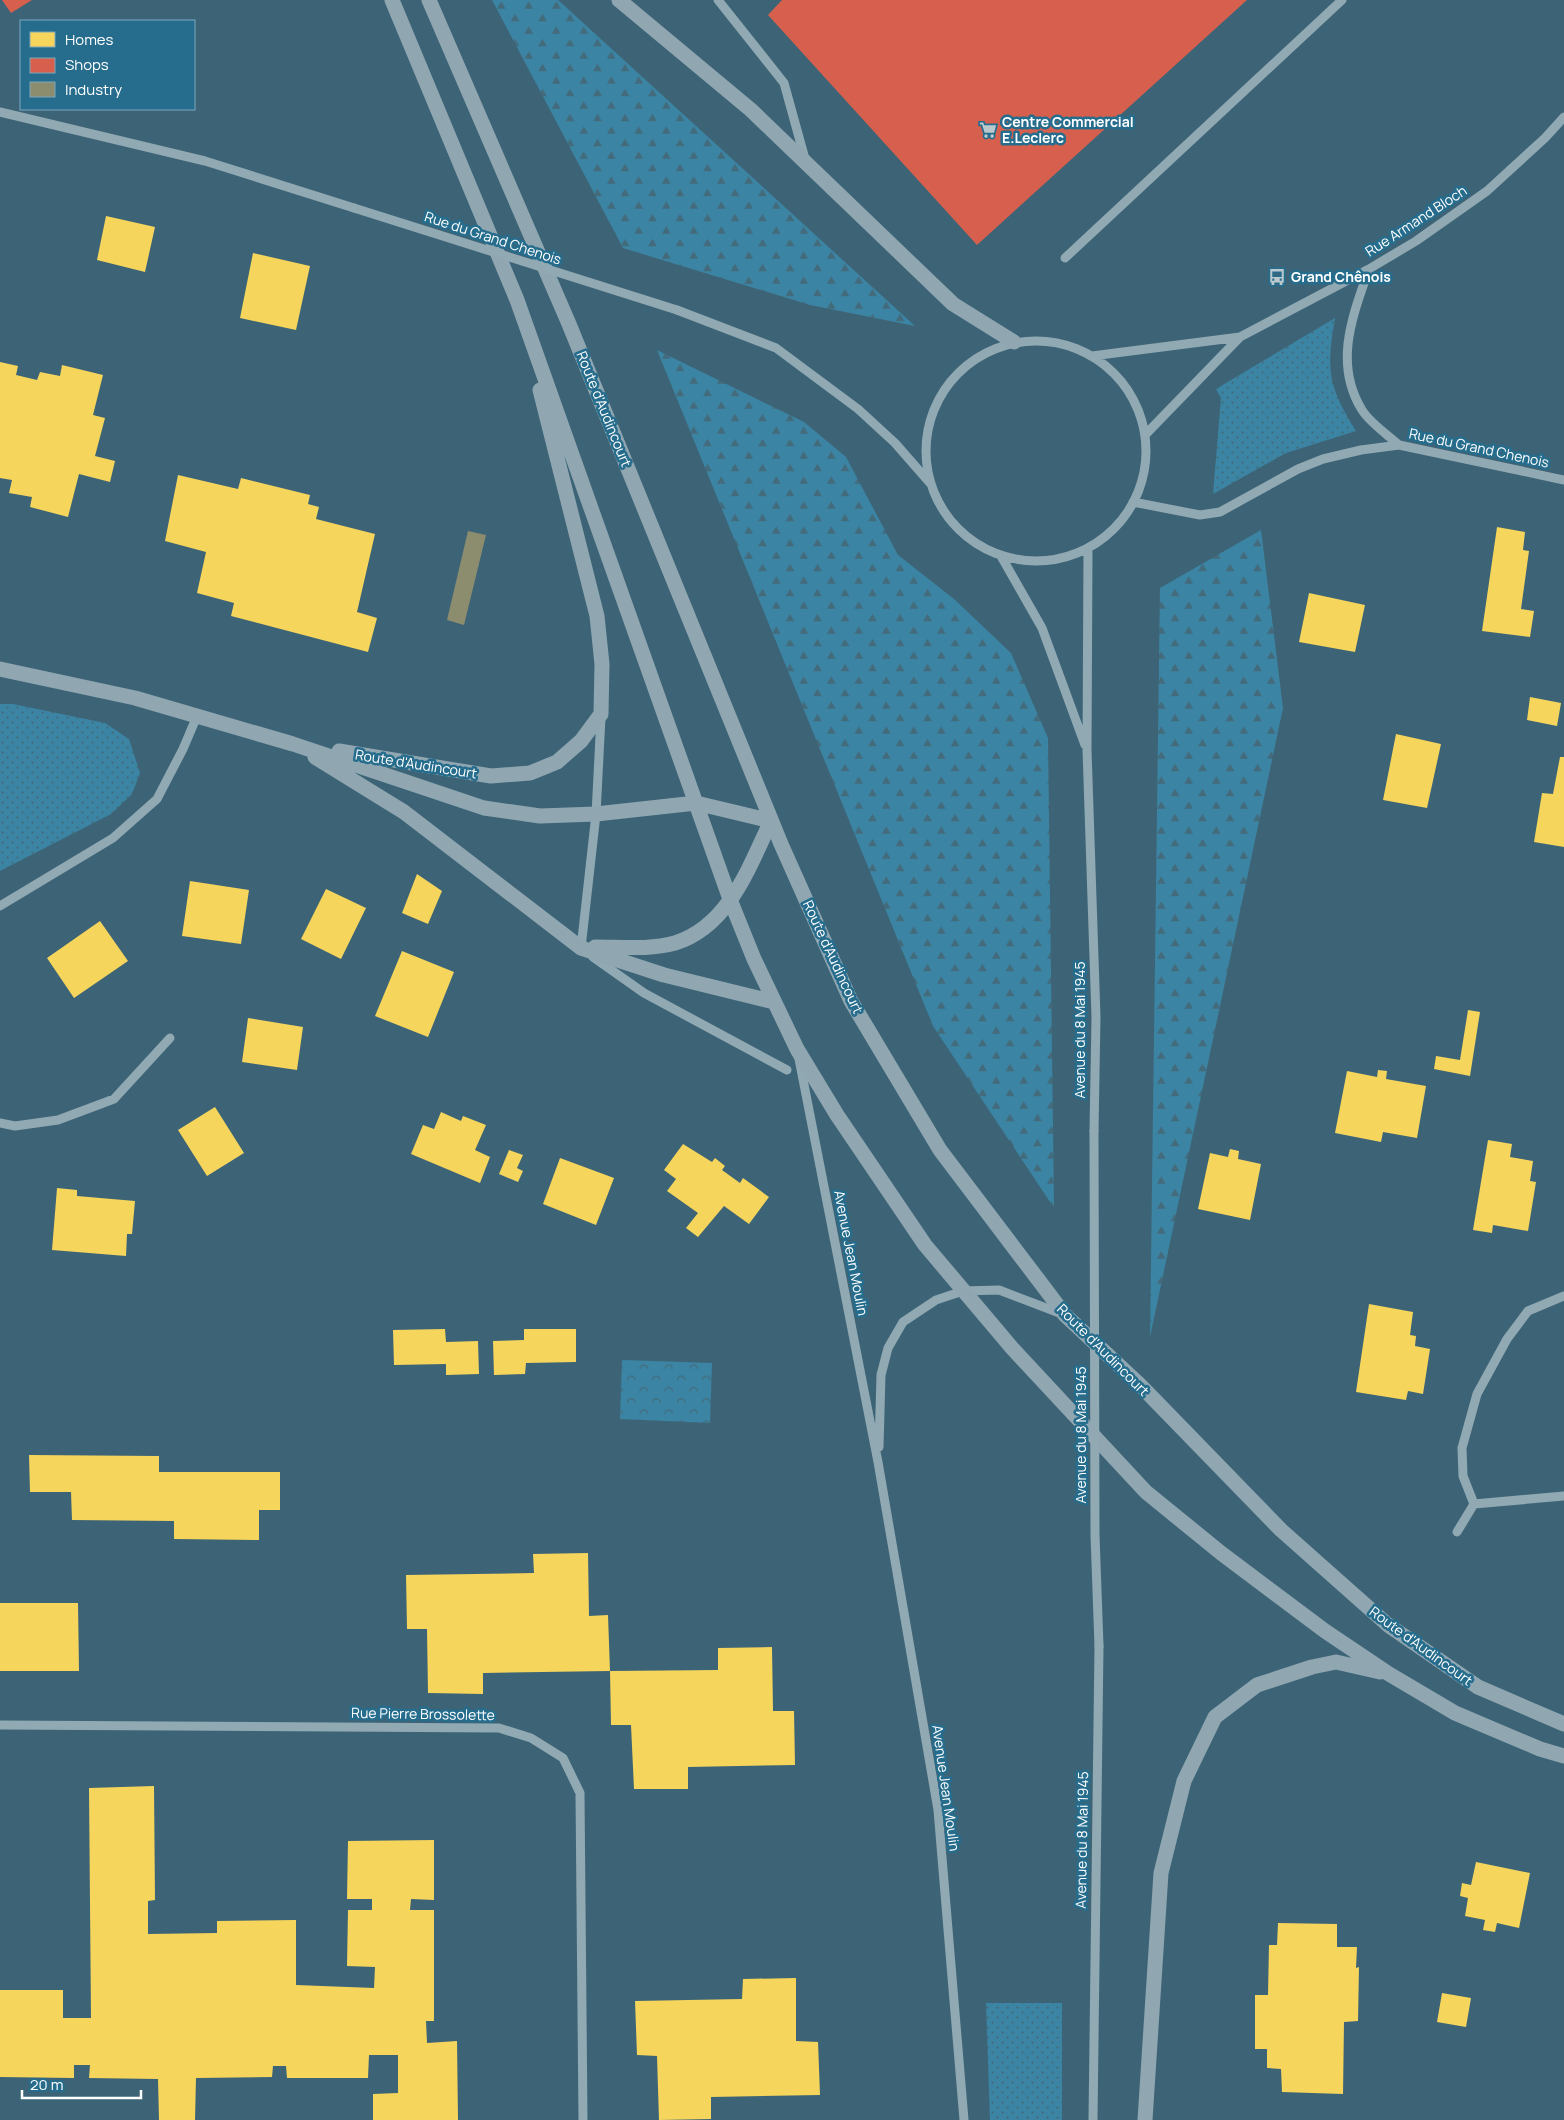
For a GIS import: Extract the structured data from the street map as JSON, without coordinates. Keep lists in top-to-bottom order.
{
  "streets": {
    "main road": ["Route d'Audincourt"],
    "street": [
      "Rue Armand Bloch",
      "Rue du Grand Chenois",
      "Avenue du 8 Mai 1945",
      "Avenue Jean Moulin",
      "Rue Pierre Brossolette"
    ]
  },
  "crossings": [
    ["Route d'Audincourt", "Avenue Jean Moulin"]
  ],
  "places": {
    "supermarket": ["Centre Commercial E.Leclerc"],
    "bus stop": ["Grand Chênois"]
  },
  "legend": ["Homes", "Shops", "Industry"],
  "scale_bar": "20 m"
}
